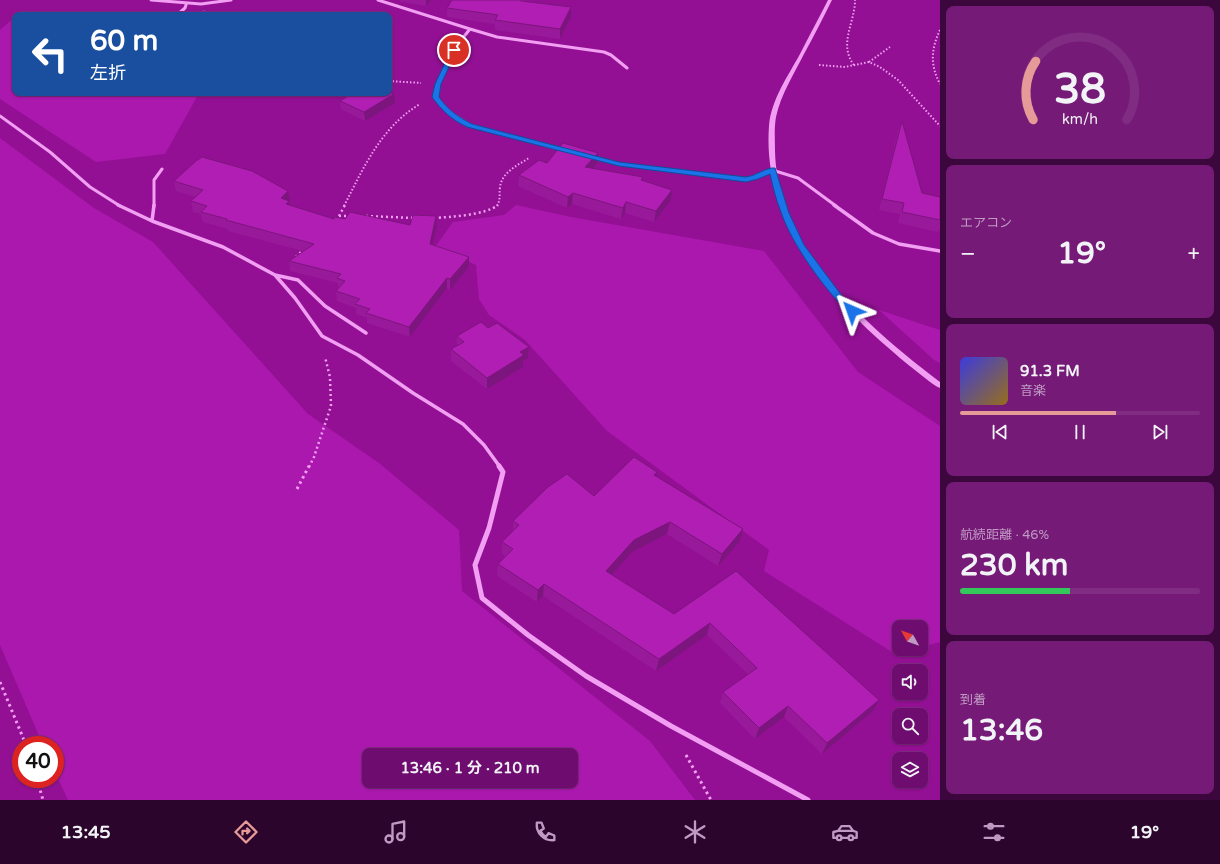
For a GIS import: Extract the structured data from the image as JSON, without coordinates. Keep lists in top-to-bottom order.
{
  "north": "top left",
  "page": {
    "turn": ["60 m", "左折"],
    "tile": [
      "エアコン",
      ["航続距離 · 46%", "230 km"],
      ["到着", "13:46"]
    ],
    "heat": ["−", "19°", "+"],
    "song": ["91.3 FM", "音楽"],
    "limit": "40",
    "trip": "13:46 · 1 分 · 210 m",
    "tabs": ["13:45", "19°"],
    "gauge": ["38", "km/h"]
  }
}
